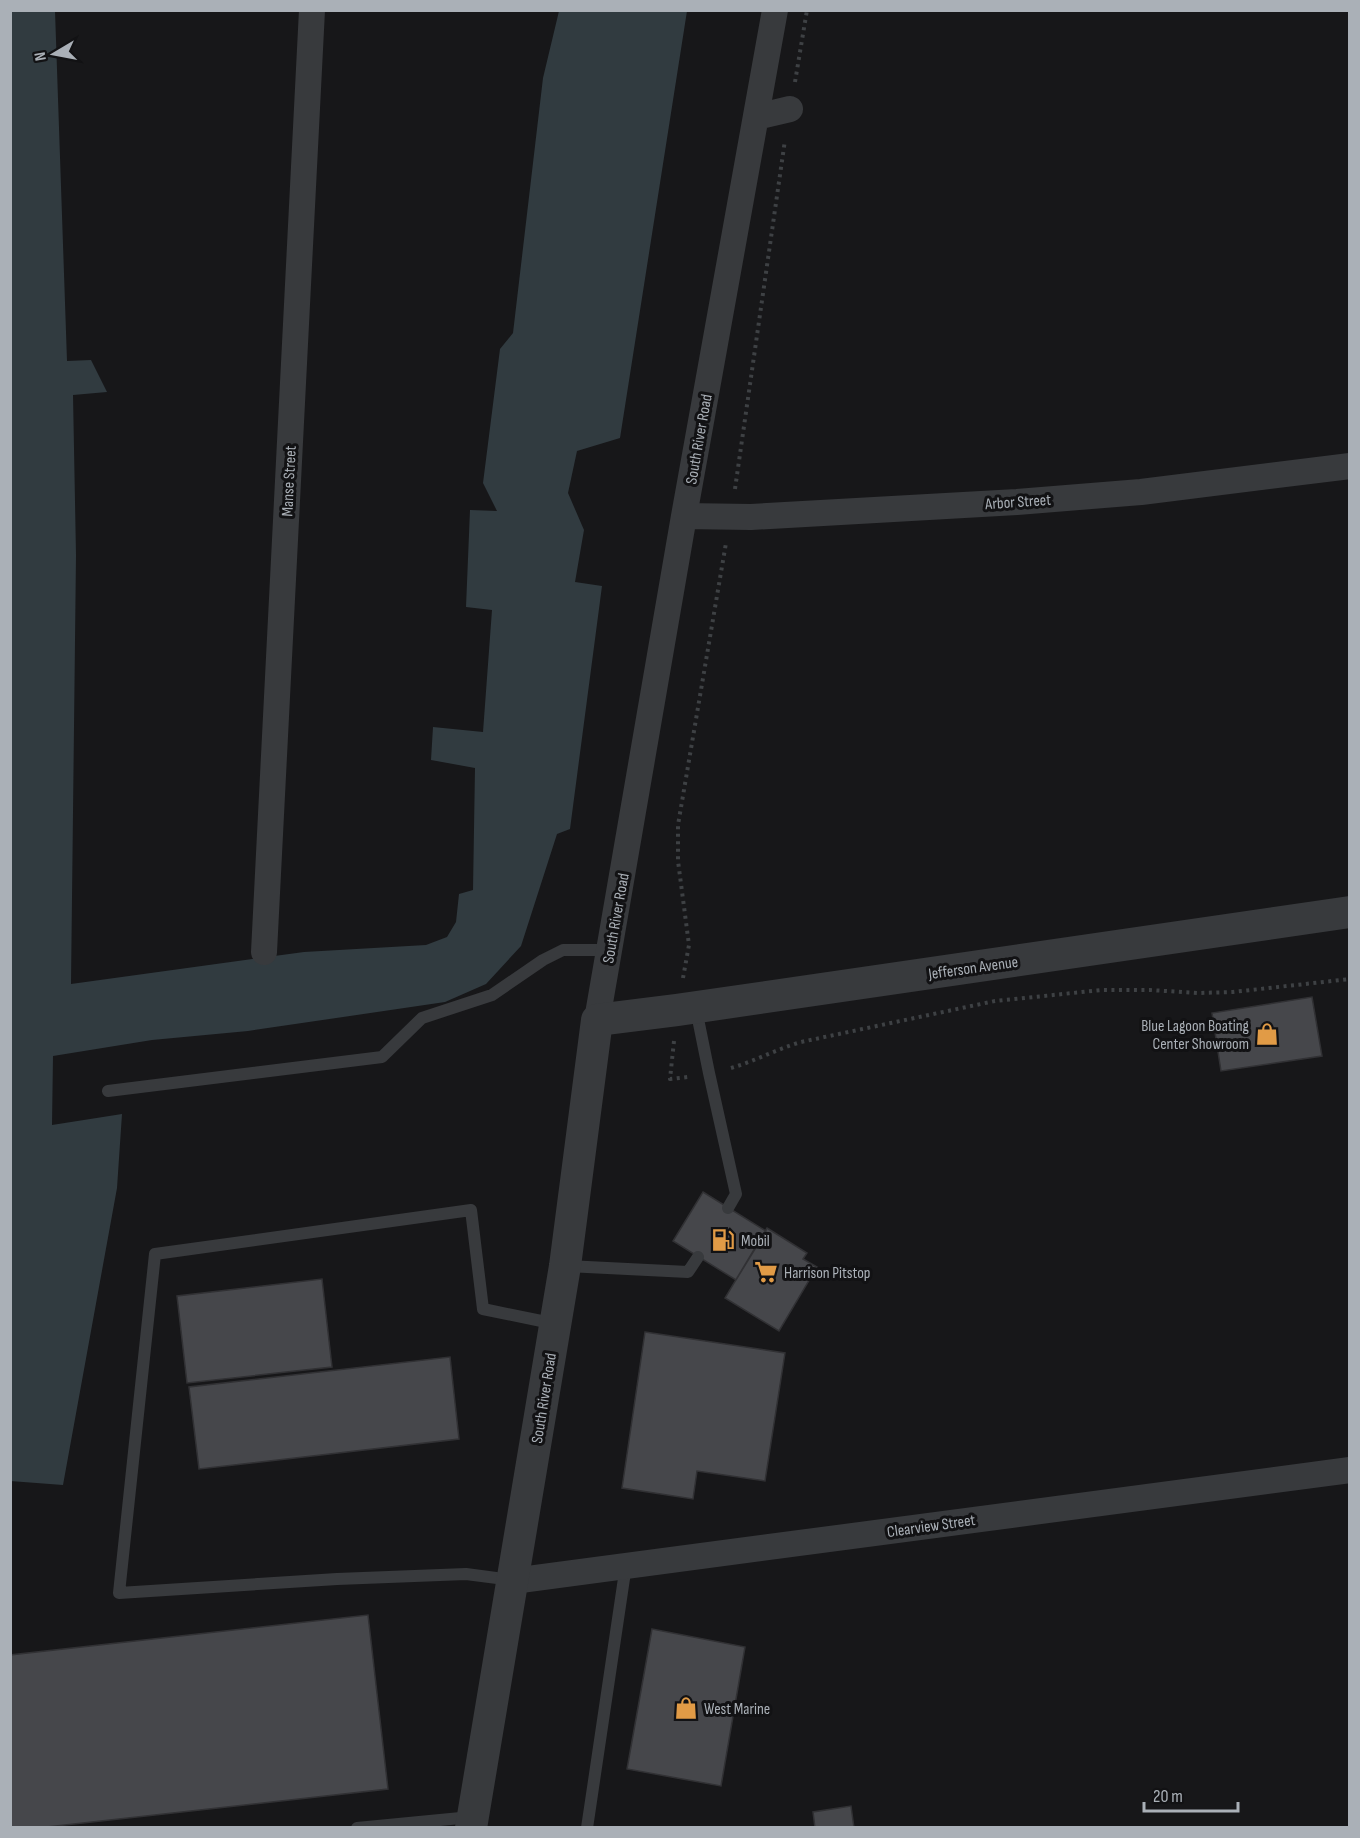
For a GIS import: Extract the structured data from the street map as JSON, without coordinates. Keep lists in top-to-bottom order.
{
  "streets": {
    "street": [
      "South River Road",
      "Manse Street",
      "Arbor Street",
      "Jefferson Avenue",
      "Clearview Street"
    ]
  },
  "crossings": [
    ["South River Road", "Arbor Street"],
    ["South River Road", "Jefferson Avenue"],
    ["South River Road", "Clearview Street"]
  ],
  "places": {
    "shop": ["Blue Lagoon Boating Center Showroom", "West Marine"],
    "fuel station": ["Mobil"],
    "supermarket": ["Harrison Pitstop"]
  },
  "scale_bar": "20 m",
  "north": "left"
}
